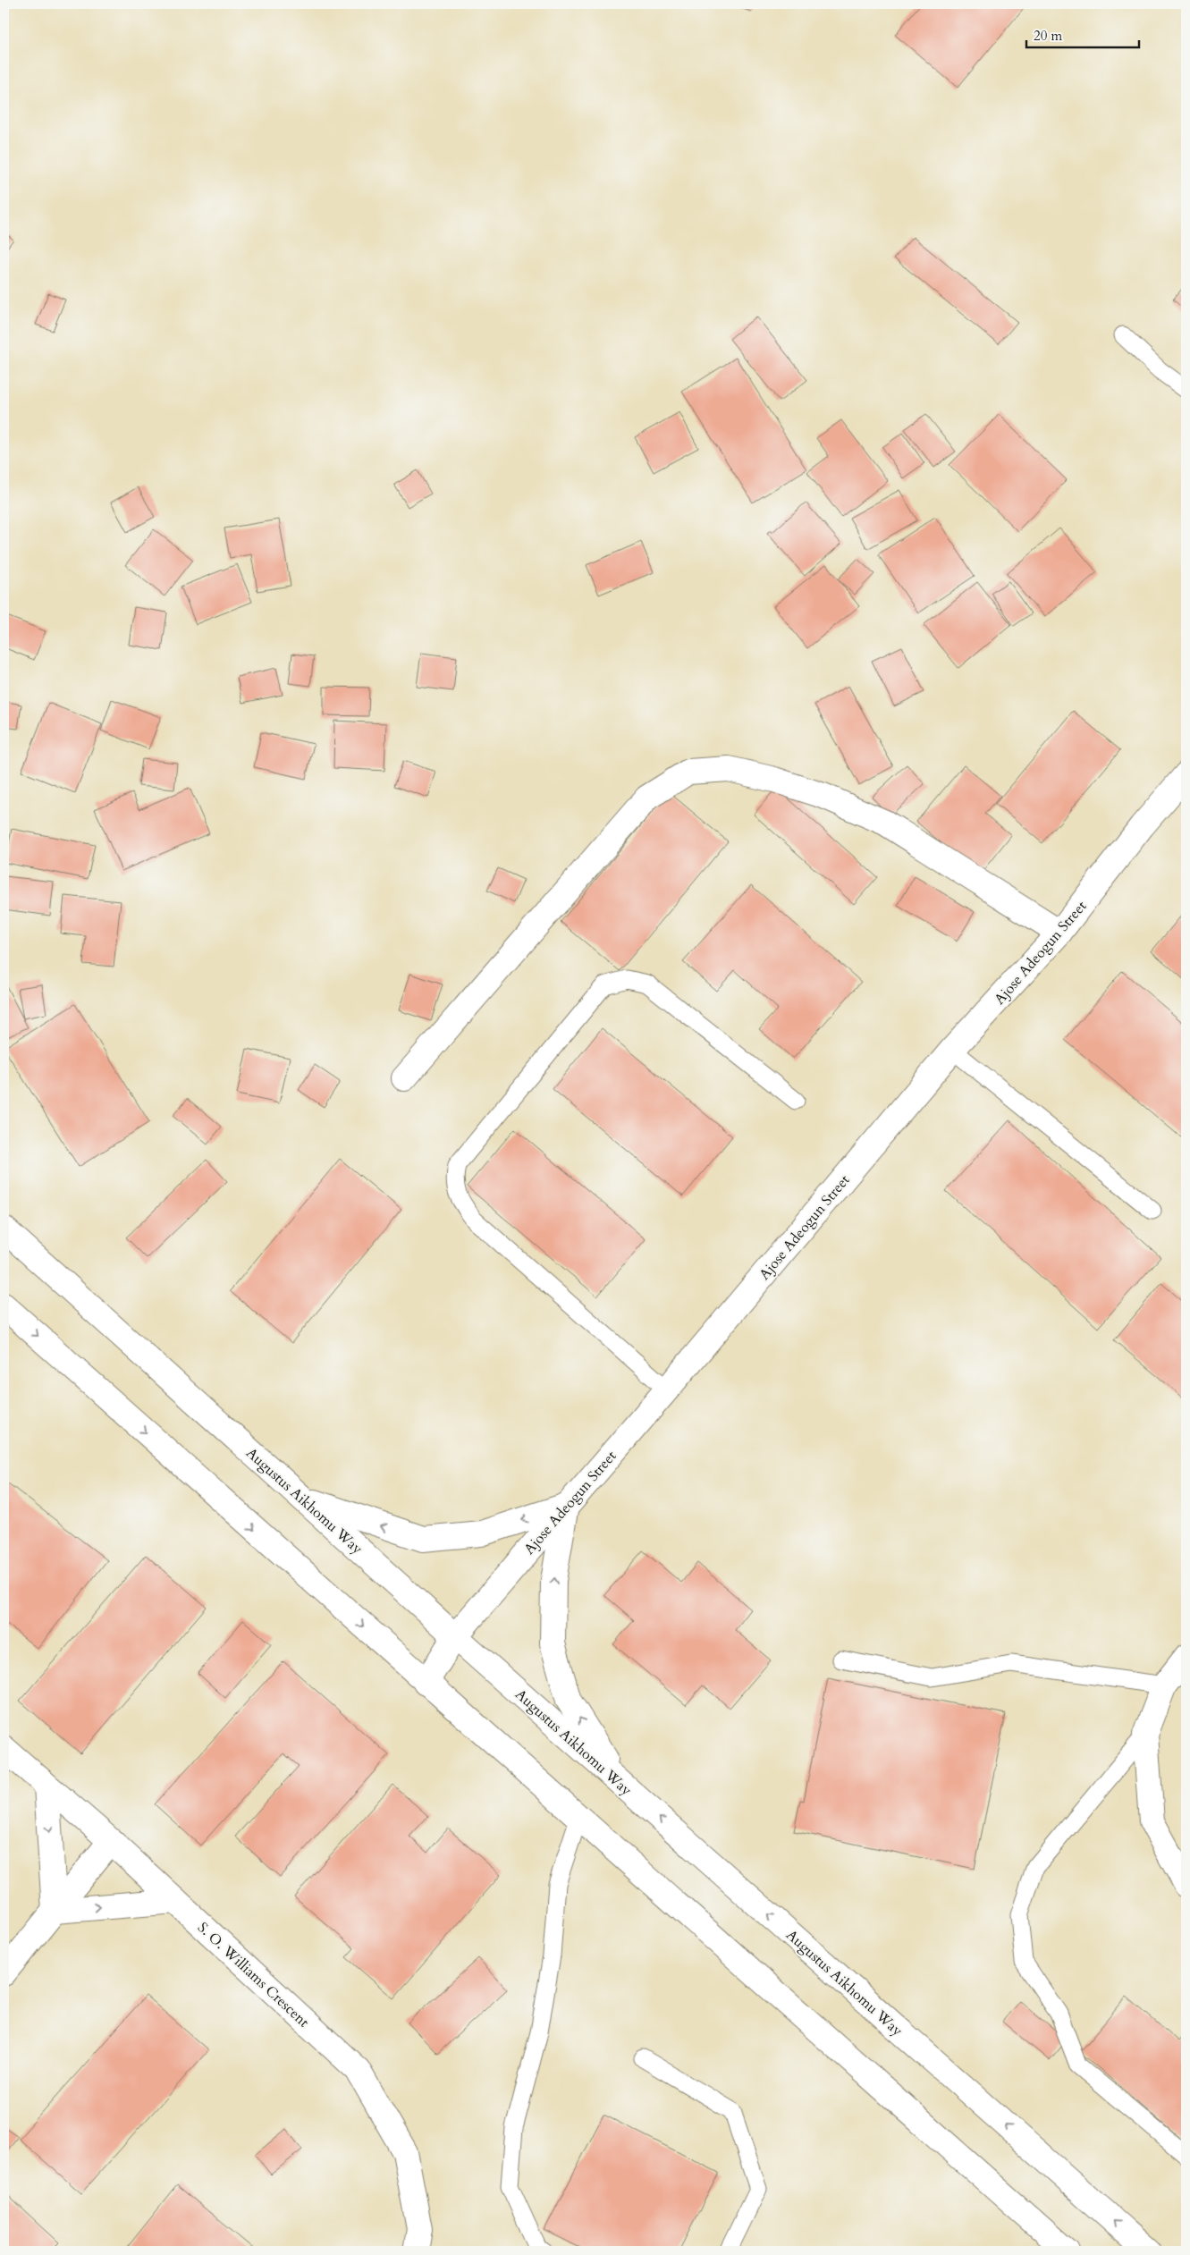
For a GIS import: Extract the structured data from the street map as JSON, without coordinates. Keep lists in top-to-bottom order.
{
  "streets": {
    "street": ["Ajose Adeogun Street", "Augustus Aikhomu Way", "S. O. Williams Crescent"]
  },
  "crossings": [
    ["Ajose Adeogun Street", "Augustus Aikhomu Way"]
  ],
  "scale_bar": "20 m"
}
